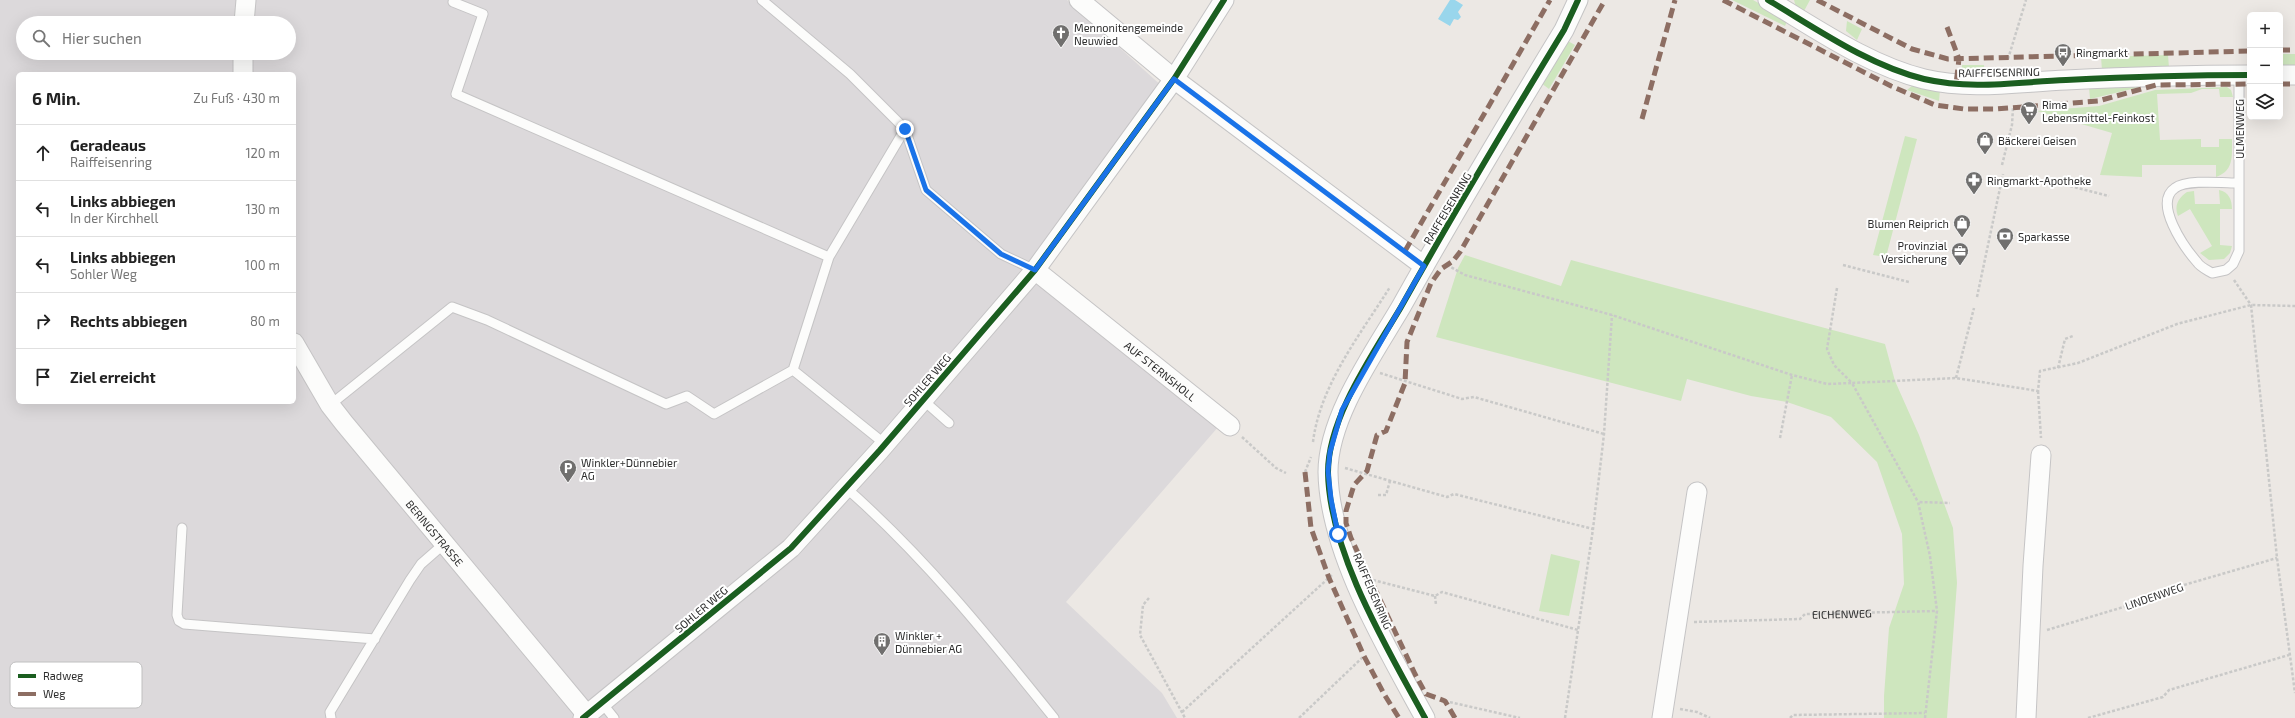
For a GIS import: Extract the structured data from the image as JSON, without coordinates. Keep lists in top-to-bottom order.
{
  "streets": {
    "street": [
      "RAIFFEISENRING",
      "AUF STERNSHOLL",
      "SOHLER WEG",
      "BERINGSTRASSE"
    ],
    "lane": ["ULMENWEG"],
    "path": ["LINDENWEG", "EICHENWEG"]
  },
  "crossings": [
    ["RAIFFEISENRING", "ULMENWEG"],
    ["AUF STERNSHOLL", "SOHLER WEG"],
    ["SOHLER WEG", "BERINGSTRASSE"]
  ],
  "places": {
    "church": ["Mennonitengemeinde Neuwied"],
    "bus stop": ["Ringmarkt"],
    "supermarket": ["Rima Lebensmittel-Feinkost"],
    "shop": ["Bäckerei Geisen", "Blumen Reiprich"],
    "pharmacy": ["Ringmarkt-Apotheke"],
    "bank": ["Sparkasse"],
    "office": ["Provinzial Versicherung"],
    "parking": ["Winkler+Dünnebier AG"],
    "building": ["Winkler + Dünnebier AG"]
  },
  "legend": ["Radweg", "Weg"],
  "page": {
    "map_buttons": ["+", "−"],
    "search": "Hier suchen",
    "heading": ["6 Min.", "Zu Fuß · 430 m"],
    "list": [
      ["Geradeaus", "Raiffeisenring", "120 m"],
      ["Links abbiegen", "In der Kirchhell", "130 m"],
      ["Links abbiegen", "Sohler Weg", "100 m"],
      ["Rechts abbiegen", "80 m"],
      "Ziel erreicht"
    ]
  }
}
